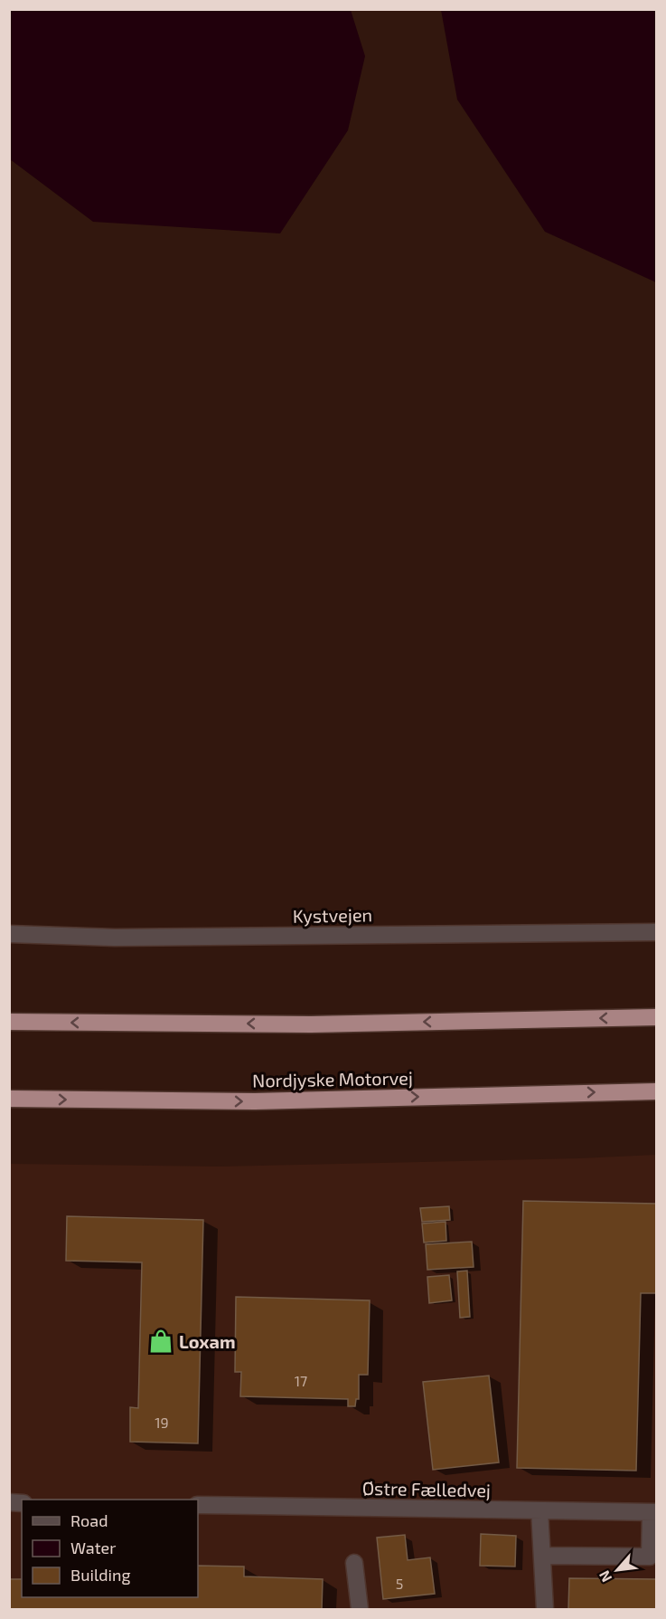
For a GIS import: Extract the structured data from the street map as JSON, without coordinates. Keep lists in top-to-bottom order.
{
  "streets": {
    "highway": ["Nordjyske Motorvej"],
    "street": ["Kystvejen", "Østre Fælledvej"]
  },
  "places": {
    "shop": ["Loxam"]
  },
  "house_numbers": ["17", "19", "5"],
  "legend": ["Road", "Water", "Building"],
  "north": "bottom left"
}
